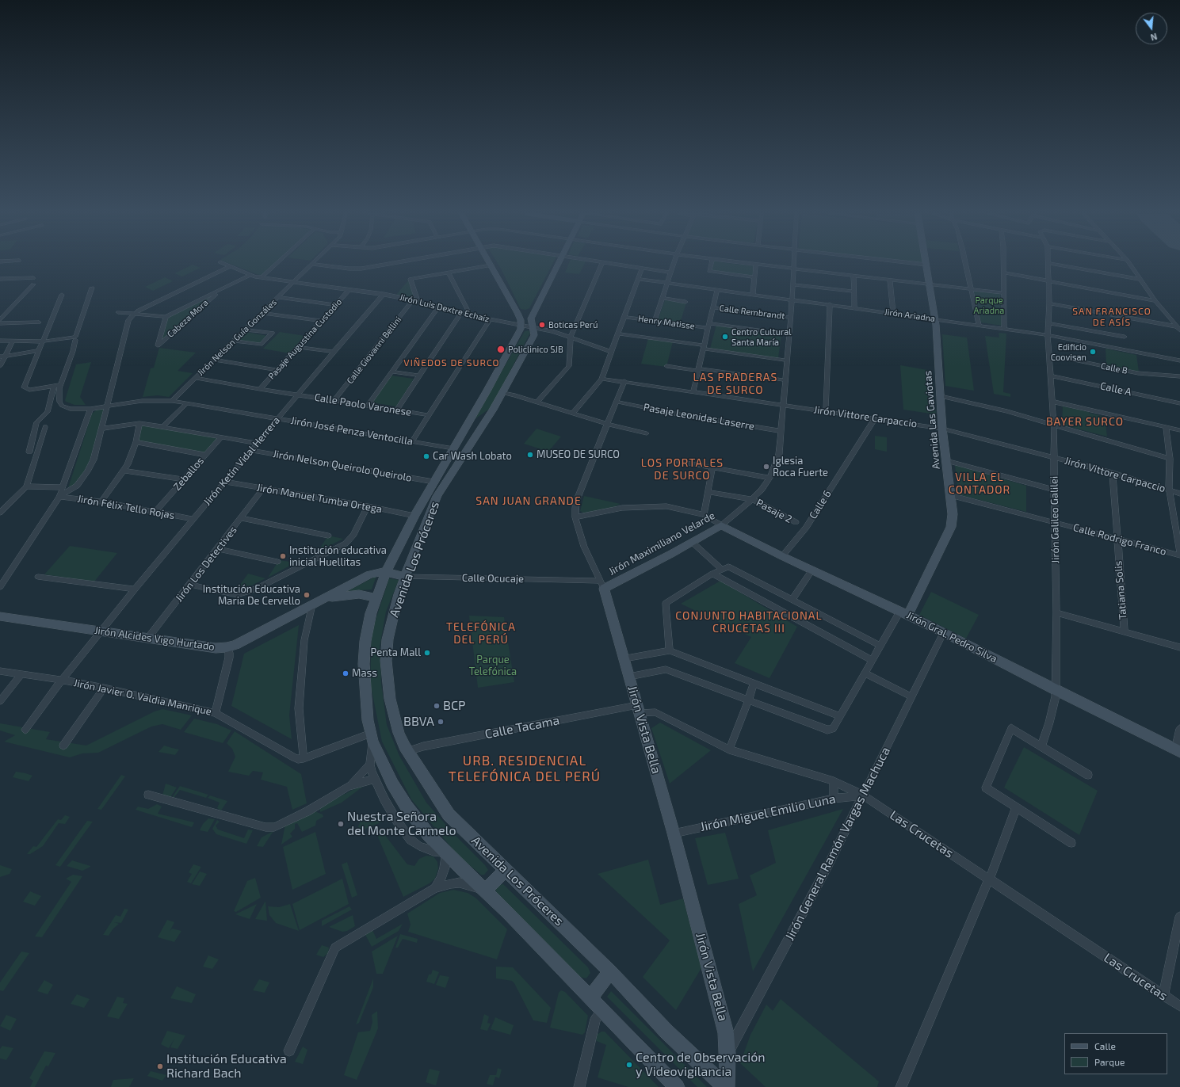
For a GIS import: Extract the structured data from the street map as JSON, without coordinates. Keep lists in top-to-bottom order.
{
  "streets": {
    "main road": [
      "Avenida Las Gaviotas",
      "Jirón Maximiliano Velarde",
      "Avenida Los Próceres",
      "Calle Ocucaje",
      "Jirón Gral. Pedro Silva",
      "Jirón Alcides Vigo Hurtado",
      "Jirón Vista Bella"
    ],
    "street": [
      "Jirón Luis Dextre Echaíz",
      "Calle Rembrandt",
      "Jirón Ariadna",
      "Cabeza Mora",
      "Henry Matisse",
      "Jirón Nelson Guía Gonzáles",
      "Pasaje Augustina Custodio",
      "Calle Giovanni Bellini",
      "Calle B",
      "Calle A",
      "Calle Paolo Varonese",
      "Pasaje Leonidas Laserre",
      "Jirón Vittore Carpaccio",
      "Jirón José Penza Ventocilla",
      "Jirón Ketín Vidal Herrera",
      "Jirón Nelson Queirolo Queirolo",
      "Zeballos",
      "Jirón Manuel Tumba Ortega",
      "Calle 6",
      "Jirón Félix Tello Rojas",
      "Pasaje 2",
      "Jirón Galileo Galilei",
      "Calle Rodrigo Franco",
      "Jirón Los Detectives",
      "Tatiana Solis",
      "Jirón Javier O. Valdia Manrique",
      "Calle Tacama",
      "Jirón Miguel Emilio Luna",
      "Las Crucetas",
      "Jirón General Ramón Vargas Machuca"
    ]
  },
  "crossings": [
    ["Jirón Luis Dextre Echaíz", "Jirón Nelson Guía Gonzáles"],
    ["Jirón Luis Dextre Echaíz", "Pasaje Augustina Custodio"],
    ["Jirón Luis Dextre Echaíz", "Calle Giovanni Bellini"],
    ["Jirón Luis Dextre Echaíz", "Jirón Ketín Vidal Herrera"],
    ["Jirón Luis Dextre Echaíz", "Avenida Los Próceres"],
    ["Calle Rembrandt", "Jirón Maximiliano Velarde"],
    ["Jirón Ariadna", "Avenida Las Gaviotas"],
    ["Jirón Ariadna", "Jirón Galileo Galilei"],
    ["Jirón Ariadna", "Jirón Maximiliano Velarde"],
    ["Henry Matisse", "Jirón Maximiliano Velarde"],
    ["Jirón Nelson Guía Gonzáles", "Calle Paolo Varonese"],
    ["Jirón Nelson Guía Gonzáles", "Jirón José Penza Ventocilla"],
    ["Pasaje Augustina Custodio", "Calle Paolo Varonese"],
    ["Calle Giovanni Bellini", "Calle Paolo Varonese"],
    ["Calle B", "Jirón Galileo Galilei"],
    ["Calle A", "Jirón Galileo Galilei"],
    ["Calle Paolo Varonese", "Jirón Ketín Vidal Herrera"],
    ["Pasaje Leonidas Laserre", "Jirón Maximiliano Velarde"],
    ["Pasaje Leonidas Laserre", "Jirón Vista Bella"],
    ["Jirón Vittore Carpaccio", "Avenida Las Gaviotas"],
    ["Jirón Vittore Carpaccio", "Calle 6"],
    ["Jirón Vittore Carpaccio", "Jirón Galileo Galilei"],
    ["Jirón Vittore Carpaccio", "Jirón Maximiliano Velarde"],
    ["Jirón Vittore Carpaccio", "Tatiana Solis"],
    ["Jirón Vittore Carpaccio", "Jirón Vista Bella"],
    ["Avenida Las Gaviotas", "Calle Rodrigo Franco"],
    ["Avenida Las Gaviotas", "Jirón Gral. Pedro Silva"],
    ["Jirón José Penza Ventocilla", "Jirón Ketín Vidal Herrera"],
    ["Jirón José Penza Ventocilla", "Avenida Los Próceres"],
    ["Jirón Ketín Vidal Herrera", "Jirón Nelson Queirolo Queirolo"],
    ["Jirón Ketín Vidal Herrera", "Jirón Manuel Tumba Ortega"],
    ["Jirón Ketín Vidal Herrera", "Jirón Félix Tello Rojas"],
    ["Jirón Ketín Vidal Herrera", "Jirón Alcides Vigo Hurtado"],
    ["Jirón Ketín Vidal Herrera", "Jirón Javier O. Valdia Manrique"],
    ["Jirón Nelson Queirolo Queirolo", "Avenida Los Próceres"],
    ["Zeballos", "Jirón Félix Tello Rojas"],
    ["Jirón Manuel Tumba Ortega", "Avenida Los Próceres"],
    ["Jirón Manuel Tumba Ortega", "Jirón Los Detectives"],
    ["Calle 6", "Jirón Gral. Pedro Silva"],
    ["Pasaje 2", "Jirón Maximiliano Velarde"],
    ["Jirón Galileo Galilei", "Calle Rodrigo Franco"],
    ["Jirón Galileo Galilei", "Jirón Gral. Pedro Silva"],
    ["Calle Rodrigo Franco", "Tatiana Solis"],
    ["Jirón Maximiliano Velarde", "Calle Ocucaje"],
    ["Jirón Maximiliano Velarde", "Jirón Gral. Pedro Silva"],
    ["Jirón Maximiliano Velarde", "Jirón Vista Bella"],
    ["Avenida Los Próceres", "Calle Ocucaje"],
    ["Avenida Los Próceres", "Jirón Alcides Vigo Hurtado"],
    ["Avenida Los Próceres", "Calle Tacama"],
    ["Avenida Los Próceres", "Jirón Vista Bella"],
    ["Jirón Los Detectives", "Jirón Alcides Vigo Hurtado"],
    ["Calle Ocucaje", "Jirón Alcides Vigo Hurtado"],
    ["Calle Ocucaje", "Jirón Vista Bella"],
    ["Jirón Gral. Pedro Silva", "Jirón General Ramón Vargas Machuca"],
    ["Calle Tacama", "Jirón Vista Bella"],
    ["Calle Tacama", "Las Crucetas"],
    ["Jirón Vista Bella", "Jirón Miguel Emilio Luna"],
    ["Jirón Vista Bella", "Las Crucetas"],
    ["Jirón Vista Bella", "Jirón General Ramón Vargas Machuca"],
    ["Jirón Miguel Emilio Luna", "Las Crucetas"],
    ["Jirón Miguel Emilio Luna", "Jirón General Ramón Vargas Machuca"],
    ["Las Crucetas", "Jirón General Ramón Vargas Machuca"]
  ],
  "districts": [
    "SAN FRANCISCO DE ASÍS",
    "VIÑEDOS DE SURCO",
    "LAS PRADERAS DE SURCO",
    "BAYER SURCO",
    "LOS PORTALES DE SURCO",
    "VILLA EL CONTADOR",
    "SAN JUAN GRANDE",
    "CONJUNTO HABITACIONAL CRUCETAS III",
    "TELEFÓNICA DEL PERÚ",
    "URB. RESIDENCIAL TELEFÓNICA DEL PERÚ"
  ],
  "parks": ["Parque Ariadna", "Parque Telefónica"],
  "places": [
    "Boticas Perú",
    "Centro Cultural Santa María",
    "Policlinico SJB",
    "Edificio Coovisan",
    "MUSEO DE SURCO",
    "Car Wash Lobato",
    "Iglesia Roca Fuerte",
    "Institución educativa inicial Huellitas",
    "Institución Educativa Maria De Cervello",
    "Penta Mall",
    "Mass",
    "BCP",
    "BBVA",
    "Nuestra Señora del Monte Carmelo",
    "Centro de Observación y Videovigilancia",
    "Institución Educativa Richard Bach"
  ],
  "legend": ["Calle", "Parque"],
  "north": "bottom"
}
